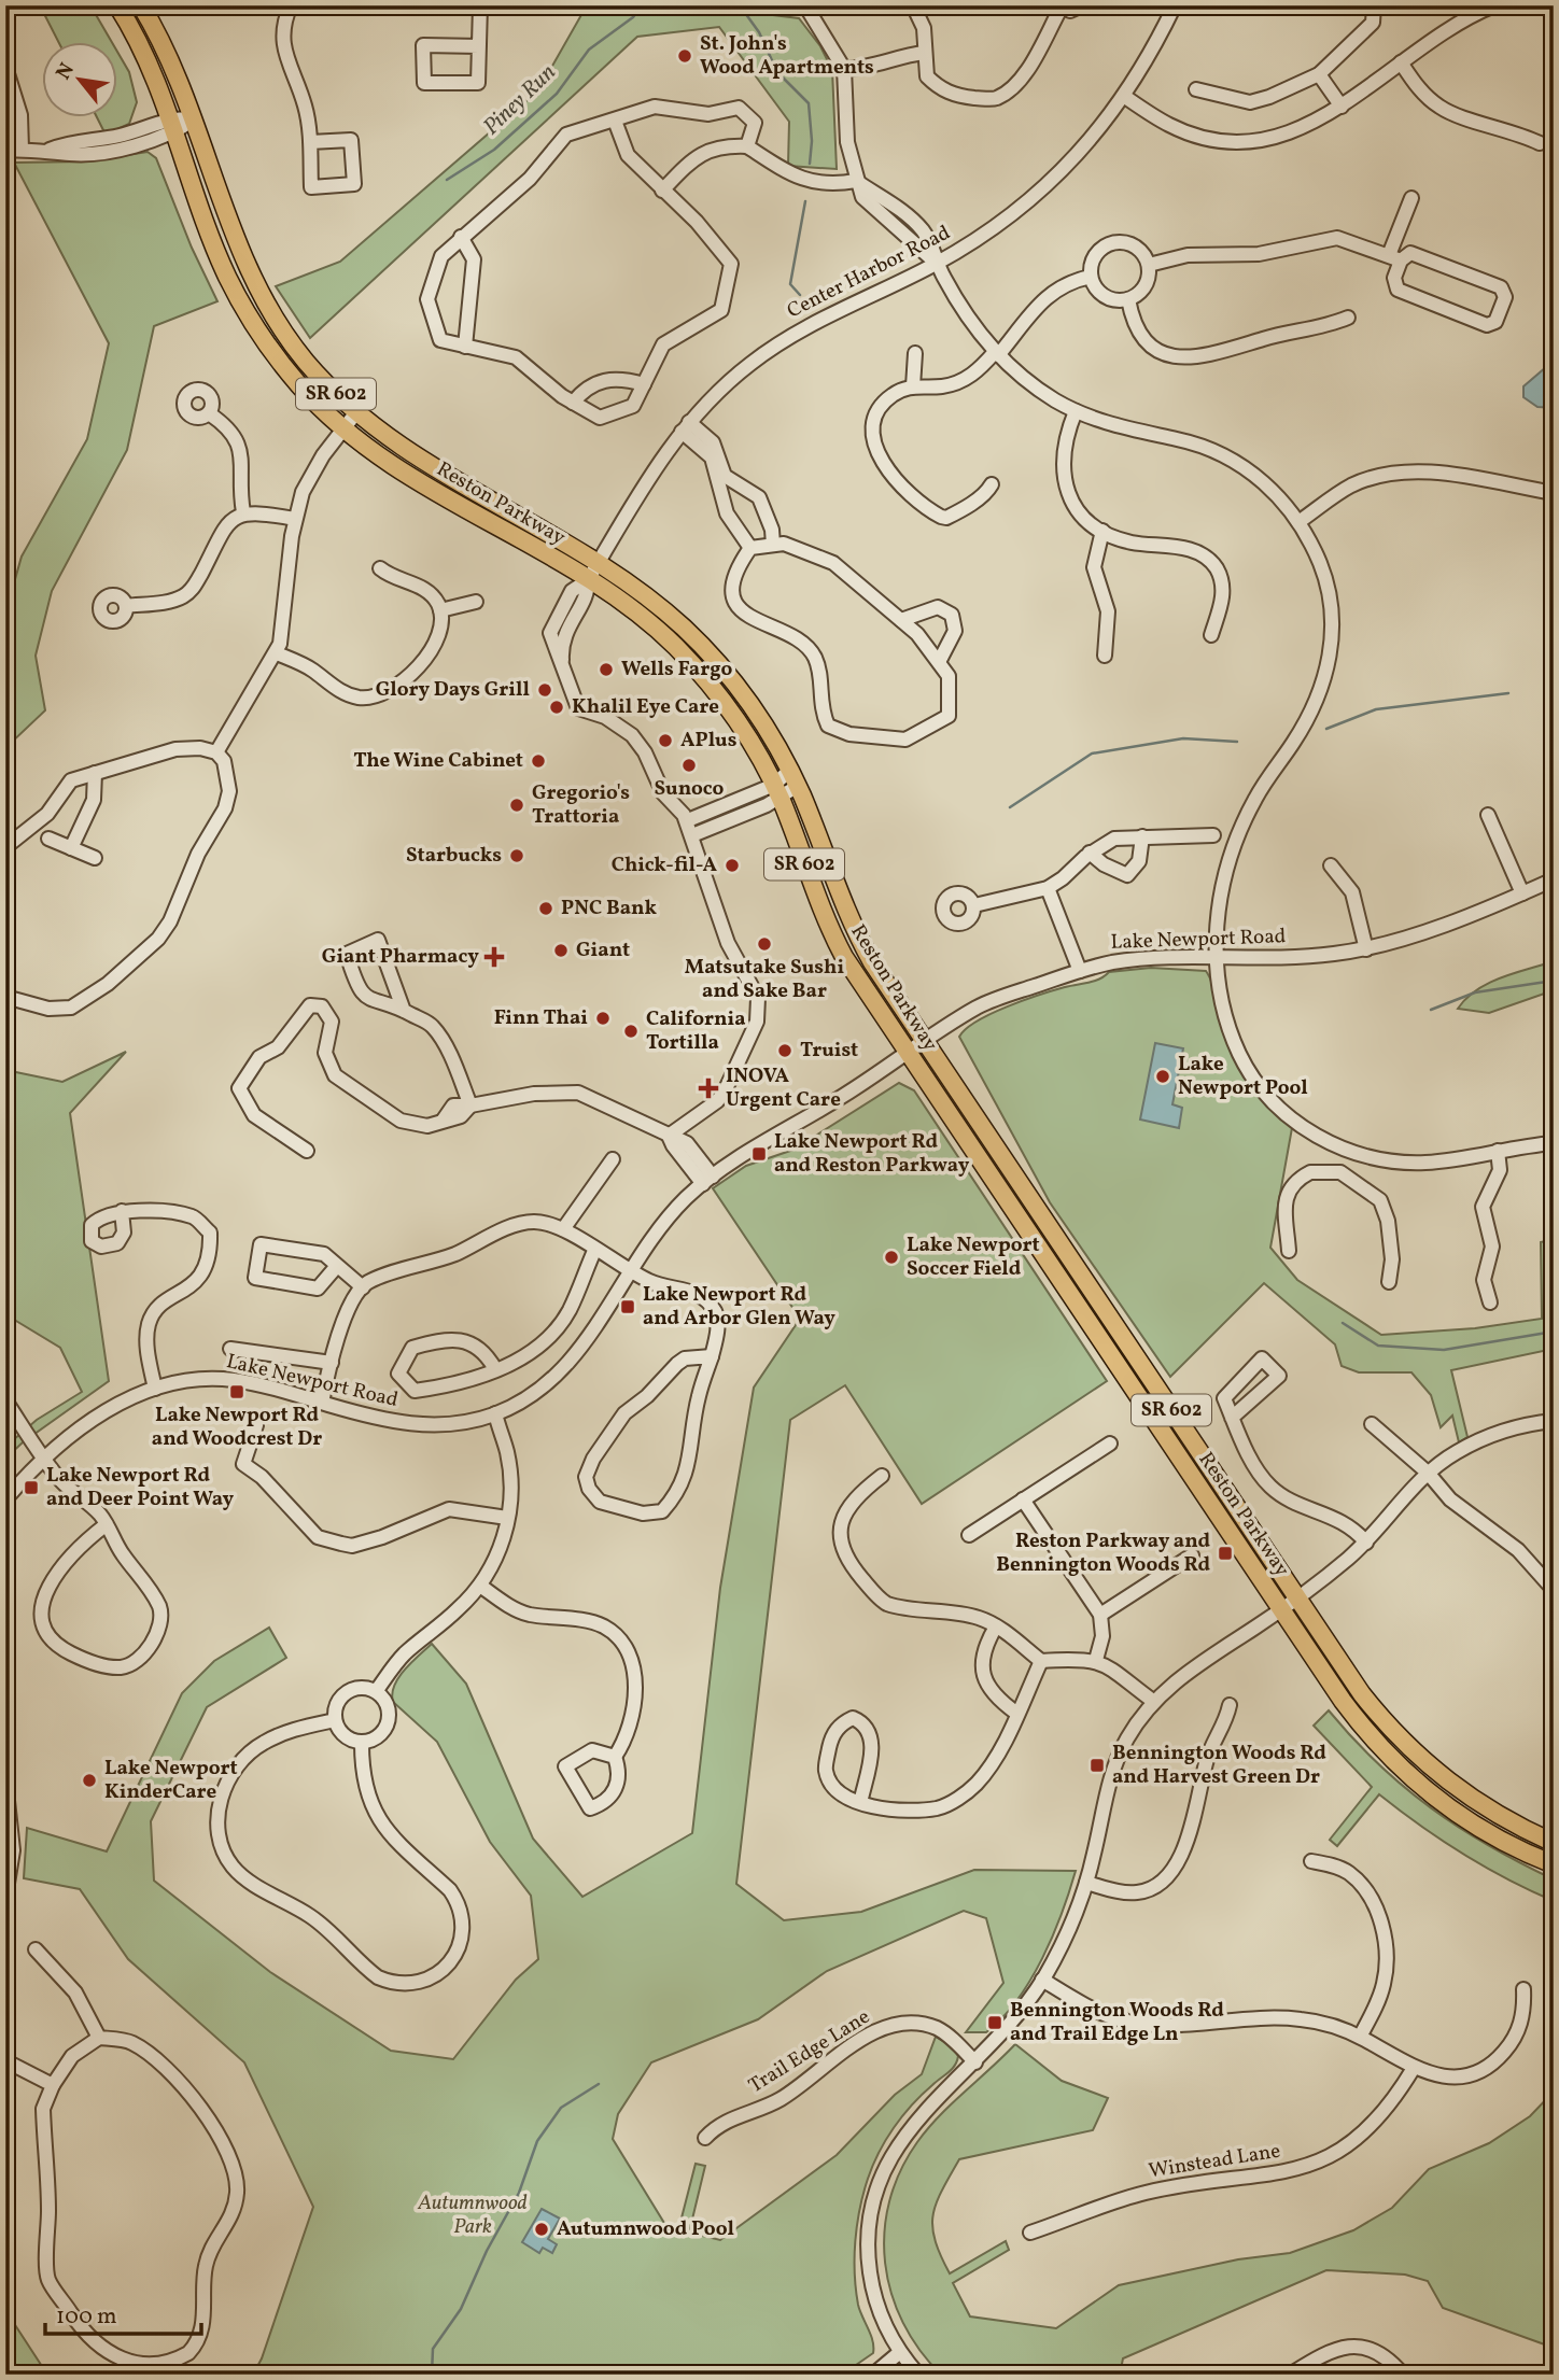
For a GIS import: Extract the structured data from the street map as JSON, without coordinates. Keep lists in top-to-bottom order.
{
  "streets": {
    "main road": ["SR 602", "Reston Parkway"],
    "street": [
      "Center Harbor Road",
      "Lake Newport Road",
      "Trail Edge Lane",
      "Winstead Lane"
    ]
  },
  "crossings": [
    ["Center Harbor Road", "Reston Parkway"],
    ["Reston Parkway", "Lake Newport Road"]
  ],
  "water": ["Piney Run"],
  "parks": ["Autumnwood Park"],
  "places": {
    "other": [
      "St. John's Wood Apartments",
      "Wells Fargo",
      "Glory Days Grill",
      "Khalil Eye Care",
      "APlus",
      "The Wine Cabinet",
      "Sunoco",
      "Gregorio's Trattoria",
      "Starbucks",
      "Chick-fil-A",
      "PNC Bank",
      "Matsutake Sushi and Sake Bar",
      "Giant",
      "Finn Thai",
      "California Tortilla",
      "Truist",
      "Lake Newport Pool",
      "Lake Newport Soccer Field",
      "Lake Newport KinderCare",
      "Autumnwood Pool"
    ],
    "health": ["Giant Pharmacy", "INOVA Urgent Care"],
    "transit": [
      "Lake Newport Rd and Reston Parkway",
      "Lake Newport Rd and Arbor Glen Way",
      "Lake Newport Rd and Woodcrest Dr",
      "Lake Newport Rd and Deer Point Way",
      "Reston Parkway and Bennington Woods Rd",
      "Bennington Woods Rd and Harvest Green Dr",
      "Bennington Woods Rd and Trail Edge Ln"
    ]
  },
  "scale_bar": "100 m",
  "north": "top left"
}
